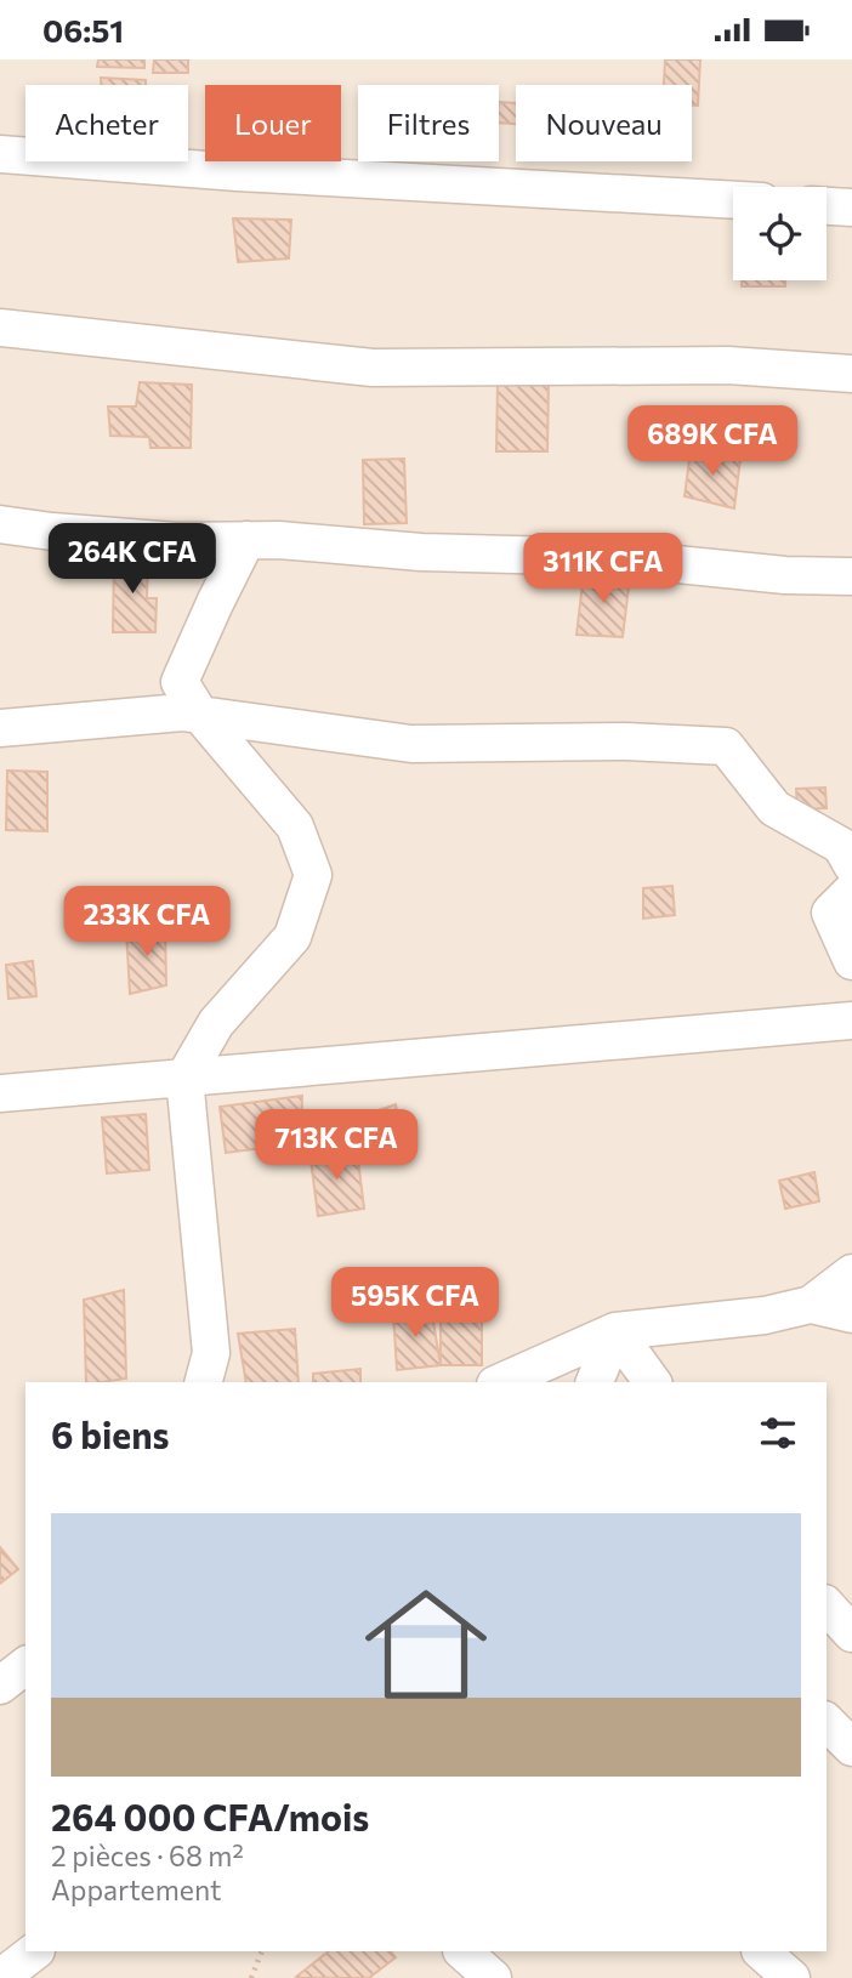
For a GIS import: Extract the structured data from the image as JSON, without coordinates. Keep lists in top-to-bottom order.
{
  "page": {
    "status": "06:51",
    "chip": [
      "Acheter",
      "Louer",
      "Filtres",
      "Nouveau"
    ],
    "price": [
      "689K CFA",
      "264K CFA",
      "311K CFA",
      "233K CFA",
      "713K CFA",
      "595K CFA"
    ],
    "heading": "6 biens",
    "list": [
      {
        "name": "264 000 CFA/mois",
        "note": "2 pièces · 68 m² · Appartement"
      }
    ]
  }
}
